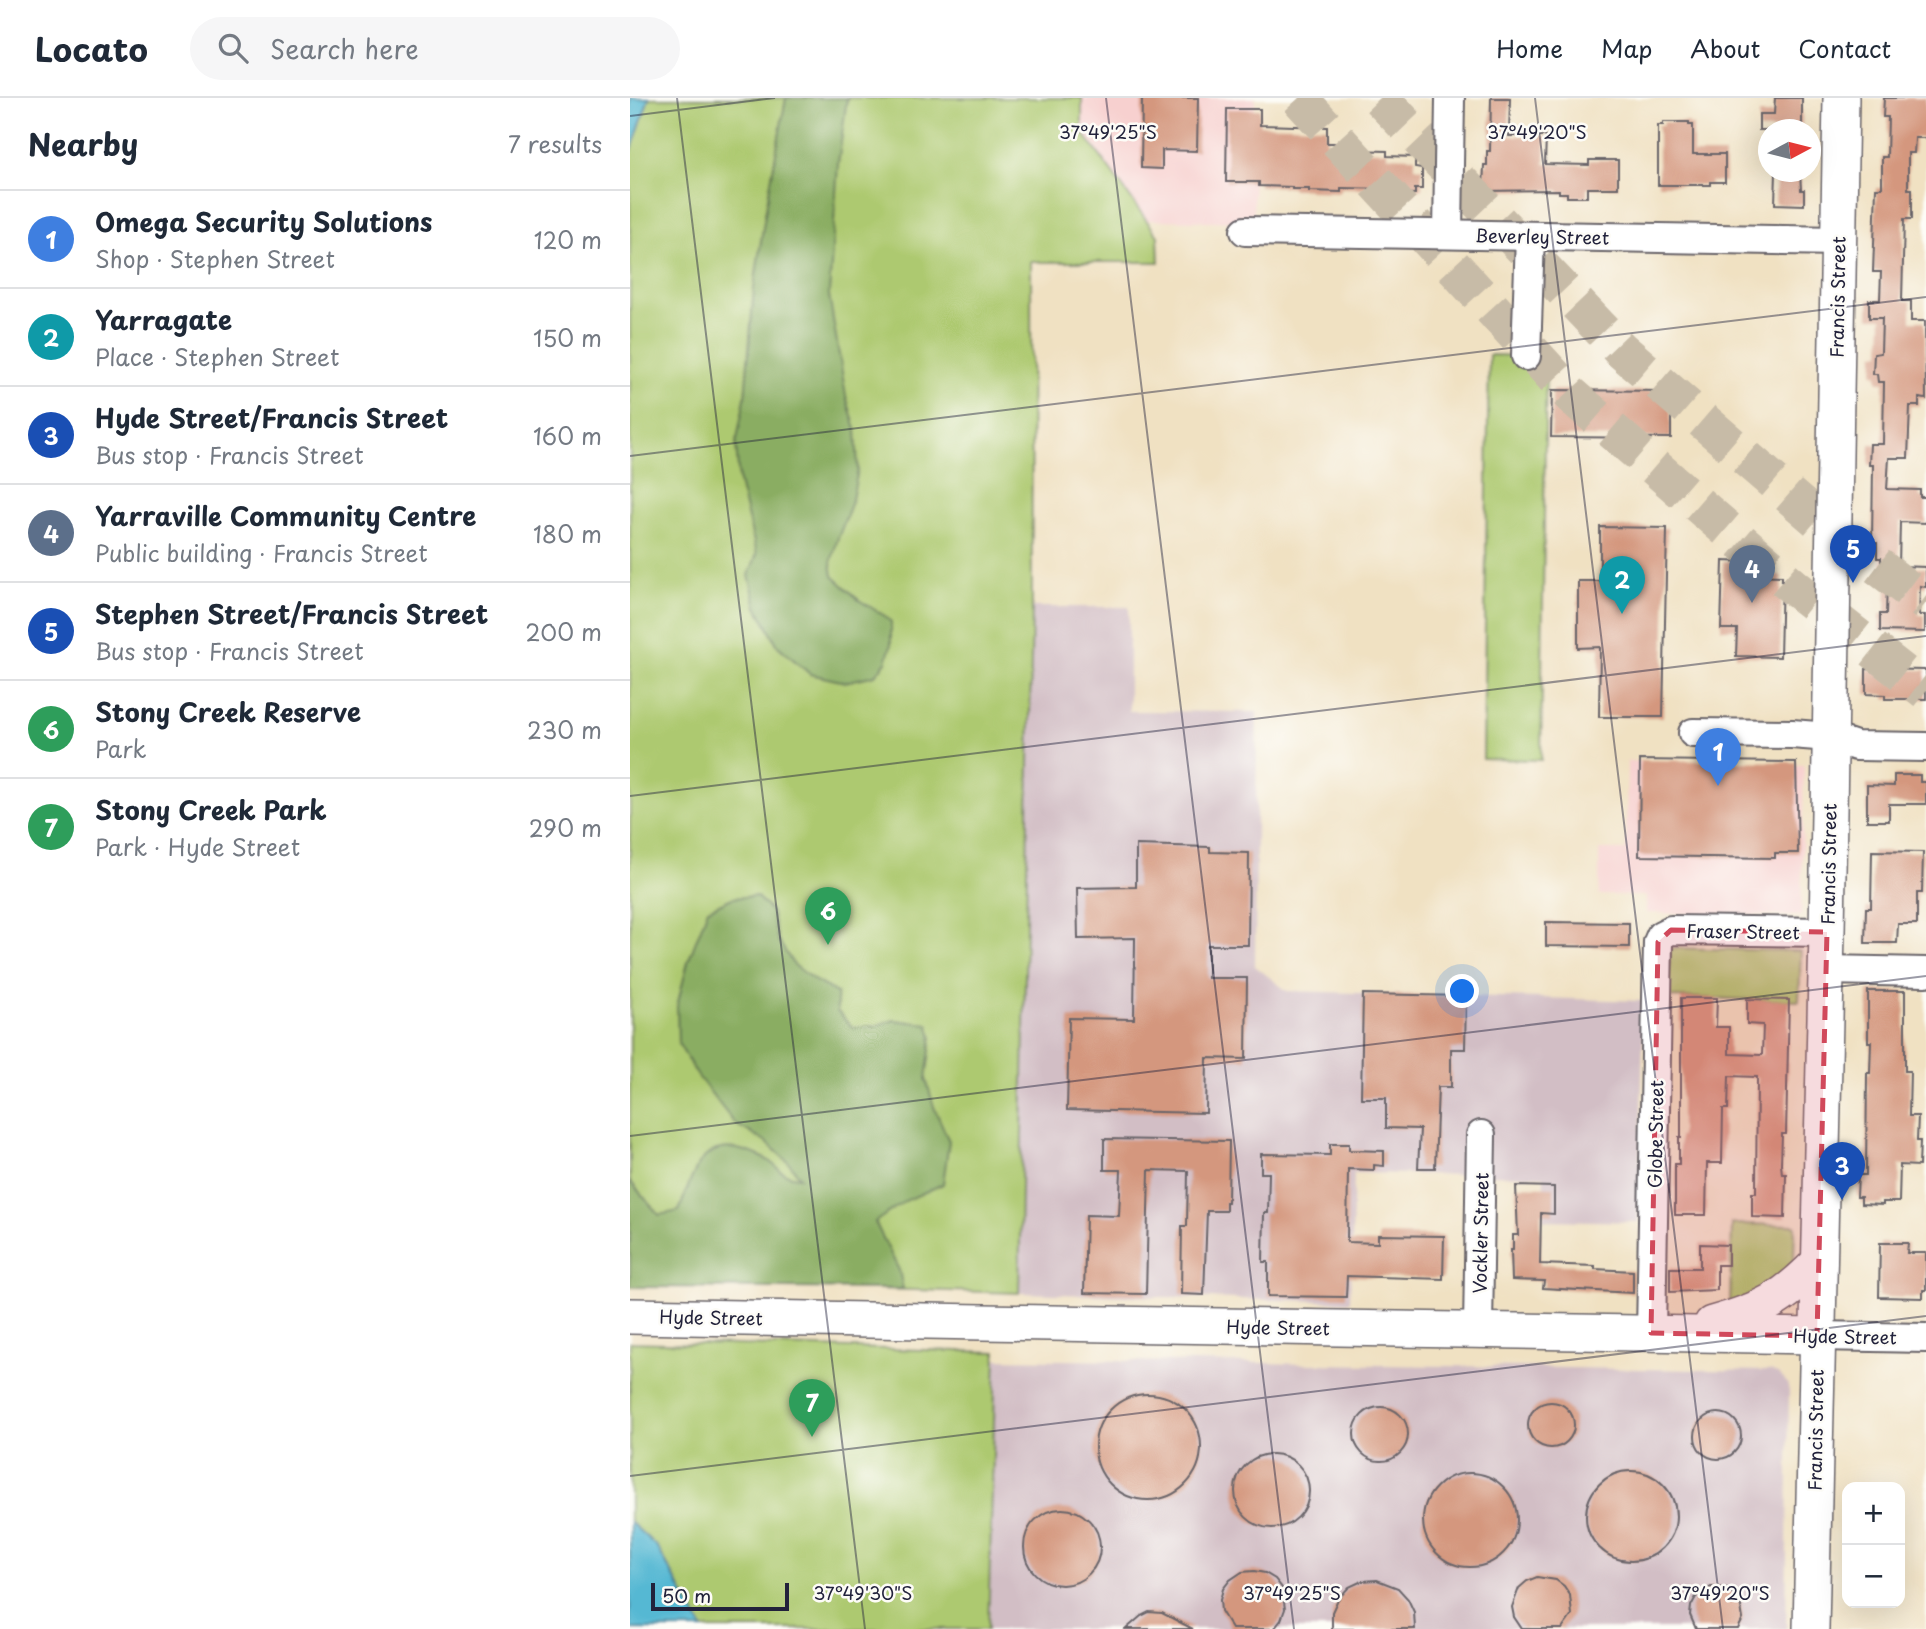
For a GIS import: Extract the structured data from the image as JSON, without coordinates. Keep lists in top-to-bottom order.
{
  "streets": {
    "main road": ["Francis Street", "Hyde Street"],
    "street": [
      "Beverley Street",
      "Fraser Street",
      "Globe Street",
      "Vockler Street"
    ]
  },
  "crossings": [
    ["Beverley Street", "Francis Street"],
    ["Francis Street", "Fraser Street"],
    ["Francis Street", "Hyde Street"],
    ["Fraser Street", "Globe Street"],
    ["Globe Street", "Hyde Street"],
    ["Vockler Street", "Hyde Street"]
  ],
  "scale_bar": "50 m",
  "north": "right",
  "page": {
    "header": "Locato",
    "search": "Search here",
    "nav": [
      "Home",
      "Map",
      "About",
      "Contact"
    ],
    "heading": ["Nearby", "7 results"],
    "list": [
      {
        "mark": "1",
        "name": "Omega Security Solutions",
        "note": "Shop · Stephen Street",
        "value": "120 m"
      },
      {
        "mark": "2",
        "name": "Yarragate",
        "note": "Place · Stephen Street",
        "value": "150 m"
      },
      {
        "mark": "3",
        "name": "Hyde Street/Francis Street",
        "note": "Bus stop · Francis Street",
        "value": "160 m"
      },
      {
        "mark": "4",
        "name": "Yarraville Community Centre",
        "note": "Public building · Francis Street",
        "value": "180 m"
      },
      {
        "mark": "5",
        "name": "Stephen Street/Francis Street",
        "note": "Bus stop · Francis Street",
        "value": "200 m"
      },
      {
        "mark": "6",
        "name": "Stony Creek Reserve",
        "note": "Park",
        "value": "230 m"
      },
      {
        "mark": "7",
        "name": "Stony Creek Park",
        "note": "Park · Hyde Street",
        "value": "290 m"
      }
    ],
    "pins": [
      "5",
      "4",
      "2",
      "1",
      "6",
      "3",
      "7"
    ],
    "map_buttons": ["+", "−"],
    "scale": "50 m"
  },
  "coordinates": ["37°49'25\"S", "37°49'20\"S", "37°49'30\"S"]
}
